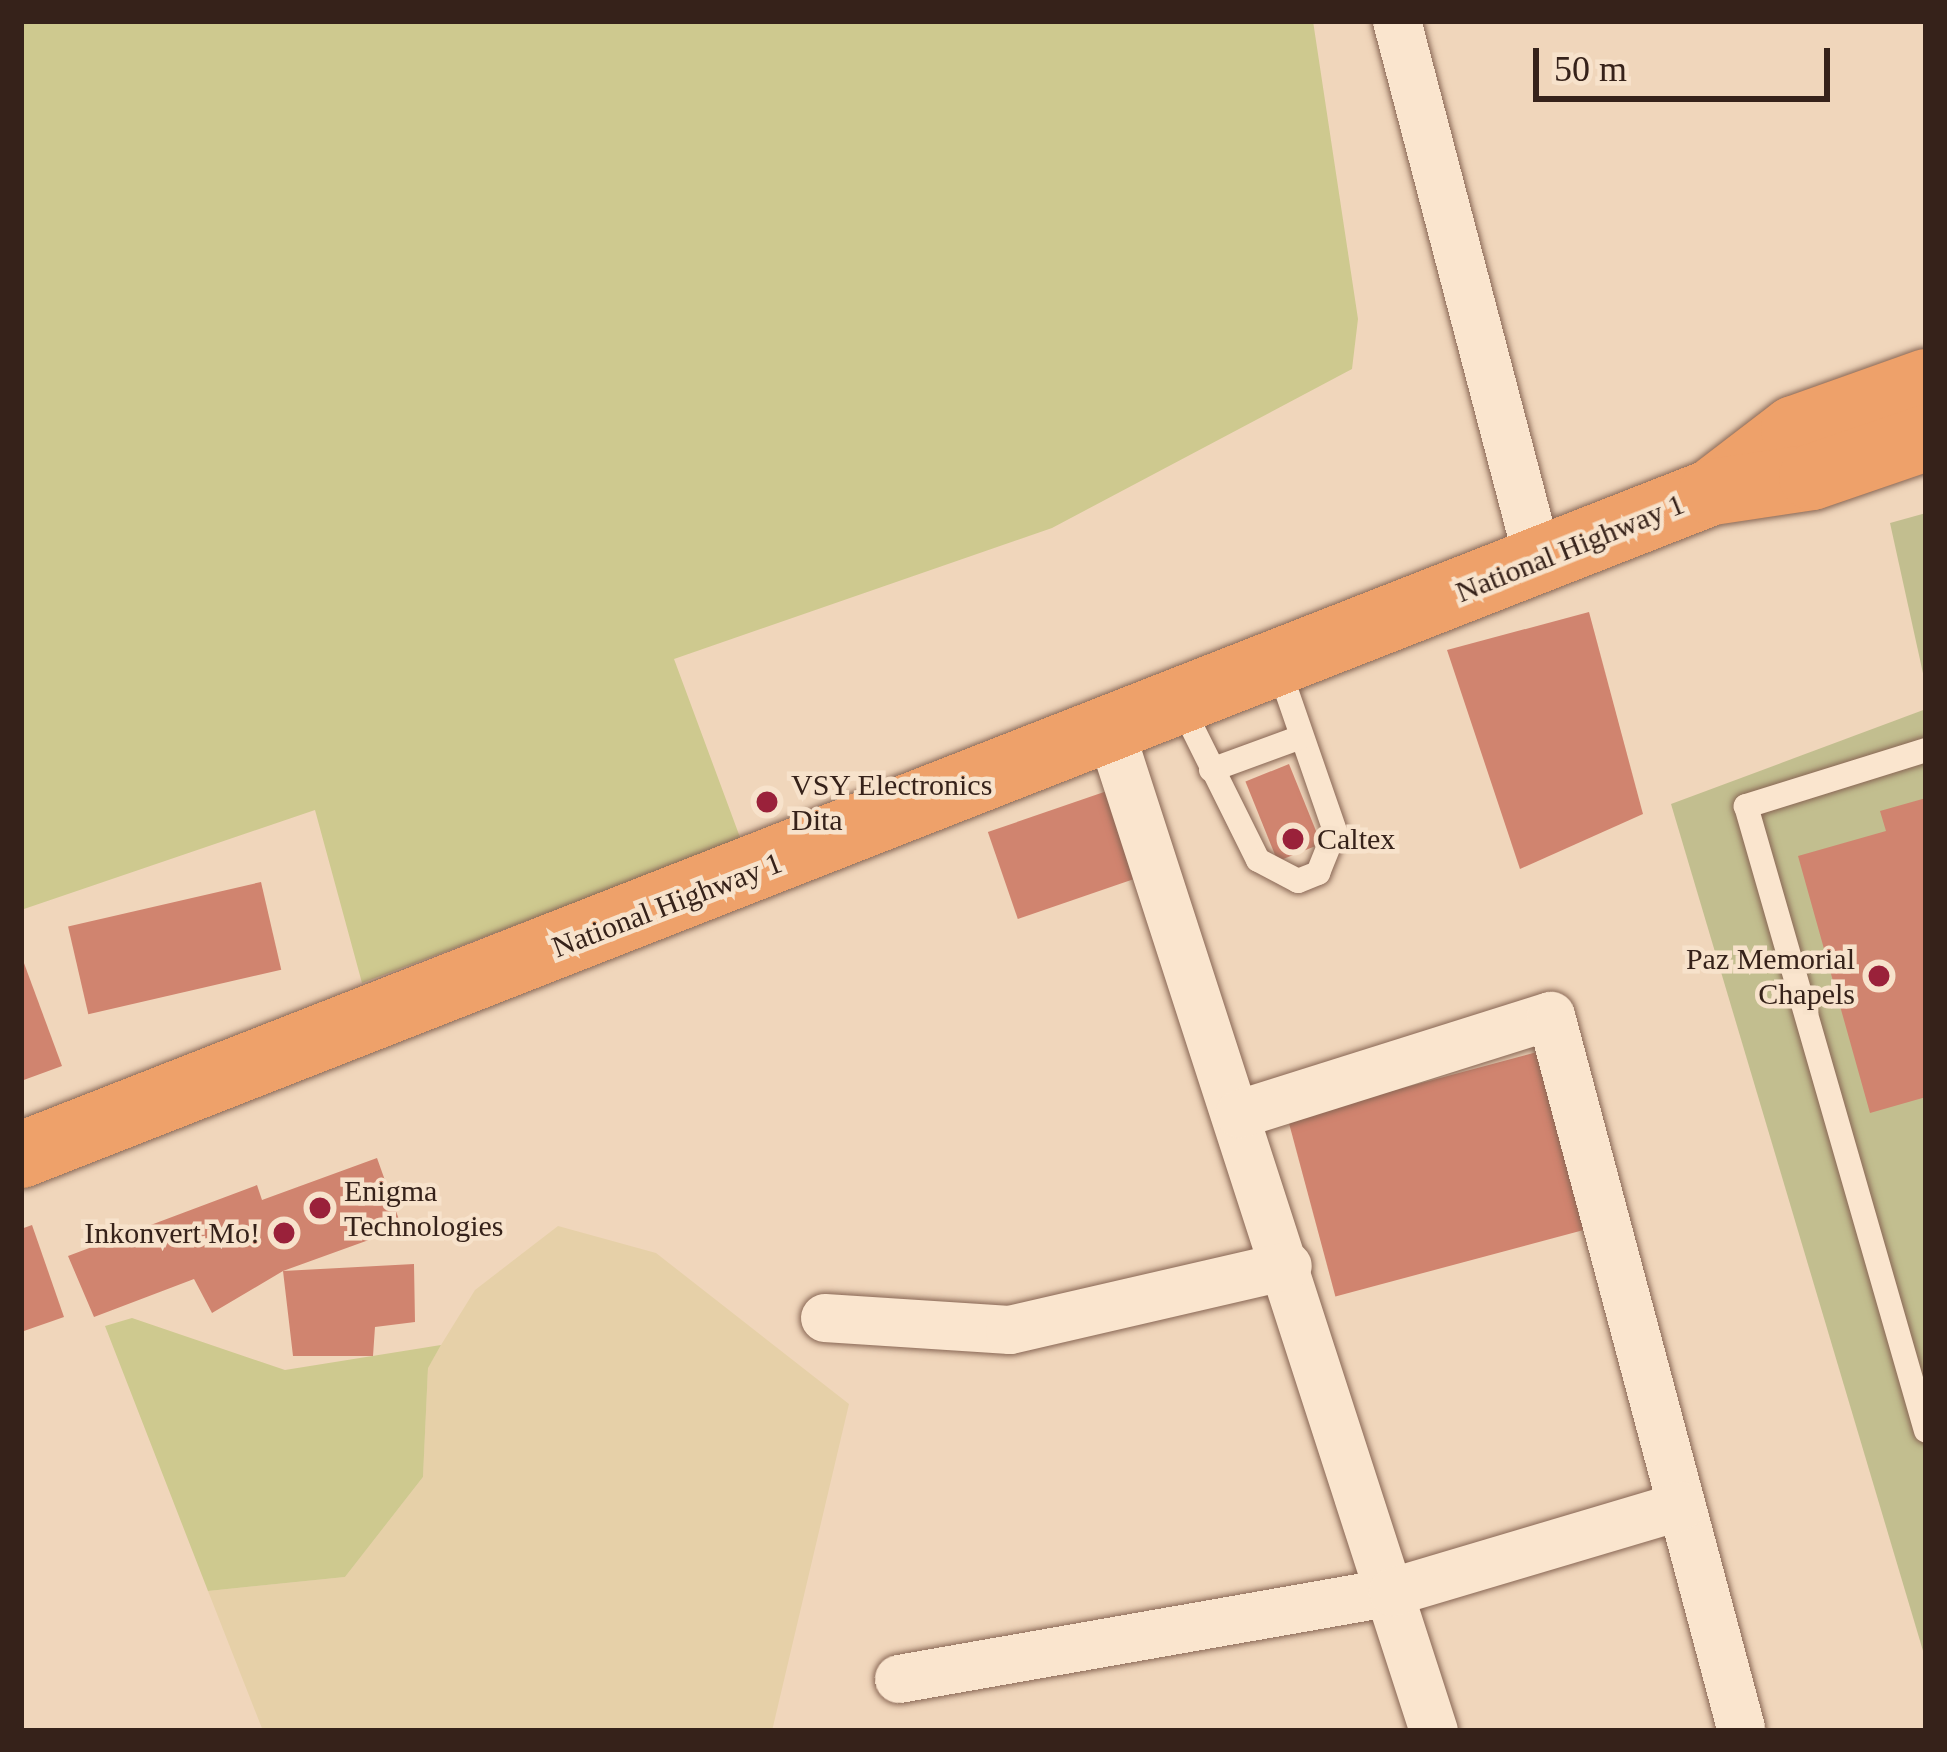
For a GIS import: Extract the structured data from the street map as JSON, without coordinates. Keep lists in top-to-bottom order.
{
  "streets": {
    "highway": ["National Highway 1"]
  },
  "places": [
    "VSY Electronics Dita",
    "Caltex",
    "Paz Memorial Chapels",
    "Enigma Technologies",
    "Inkonvert Mo!"
  ],
  "scale_bar": "50 m"
}
